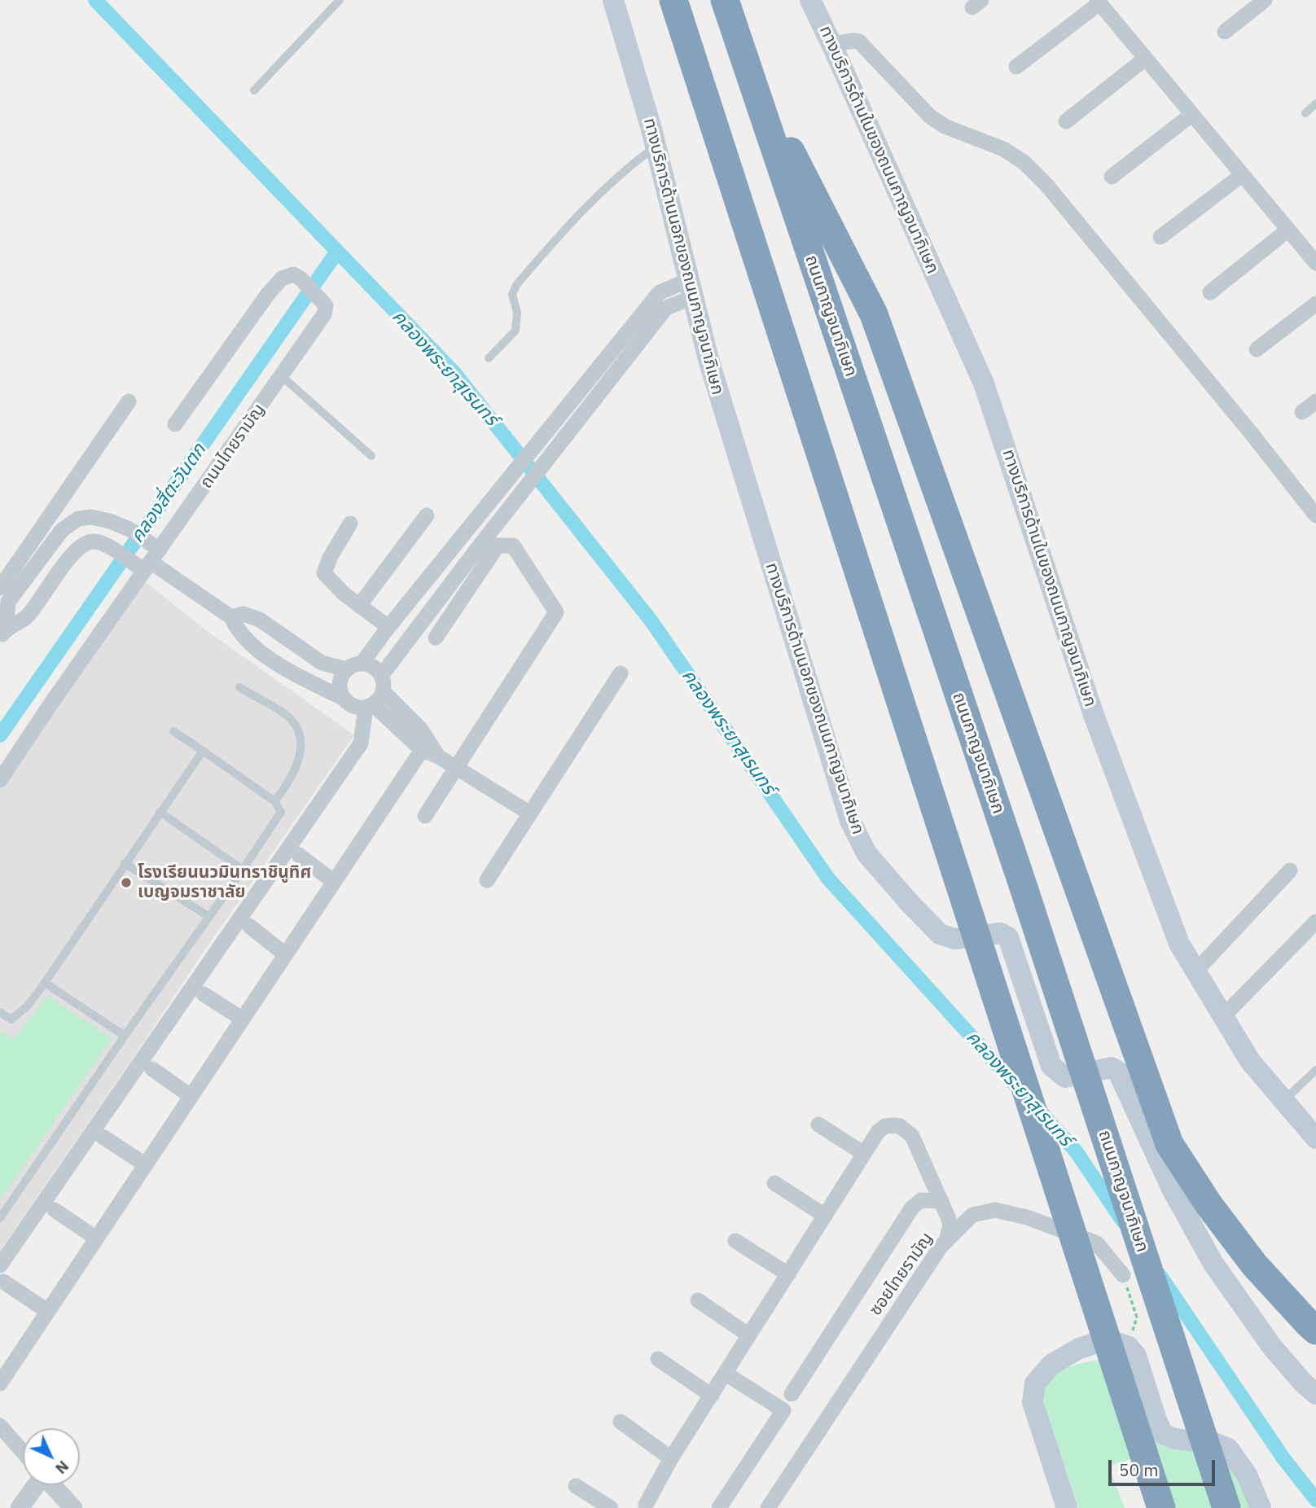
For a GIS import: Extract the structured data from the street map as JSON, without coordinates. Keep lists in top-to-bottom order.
{
  "streets": {
    "highway": ["ถนนกาญจนาภิเษก"],
    "main road": ["ทางบริการด้านในของถนนกาญจนาภิเษก", "ทางบริการด้านนอกของถนนกาญจนาภิเษก"],
    "street": ["ถนนไทยรามัญ", "ซอยไทยรามัญ"]
  },
  "water": ["คลองพระยาสุเรนทร์", "คลองสี่ตะวันตก"],
  "places": ["โรงเรียนนวมินทราชินูทิศ เบญจมราชาลัย"],
  "scale_bar": "50 m",
  "north": "bottom right"
}
